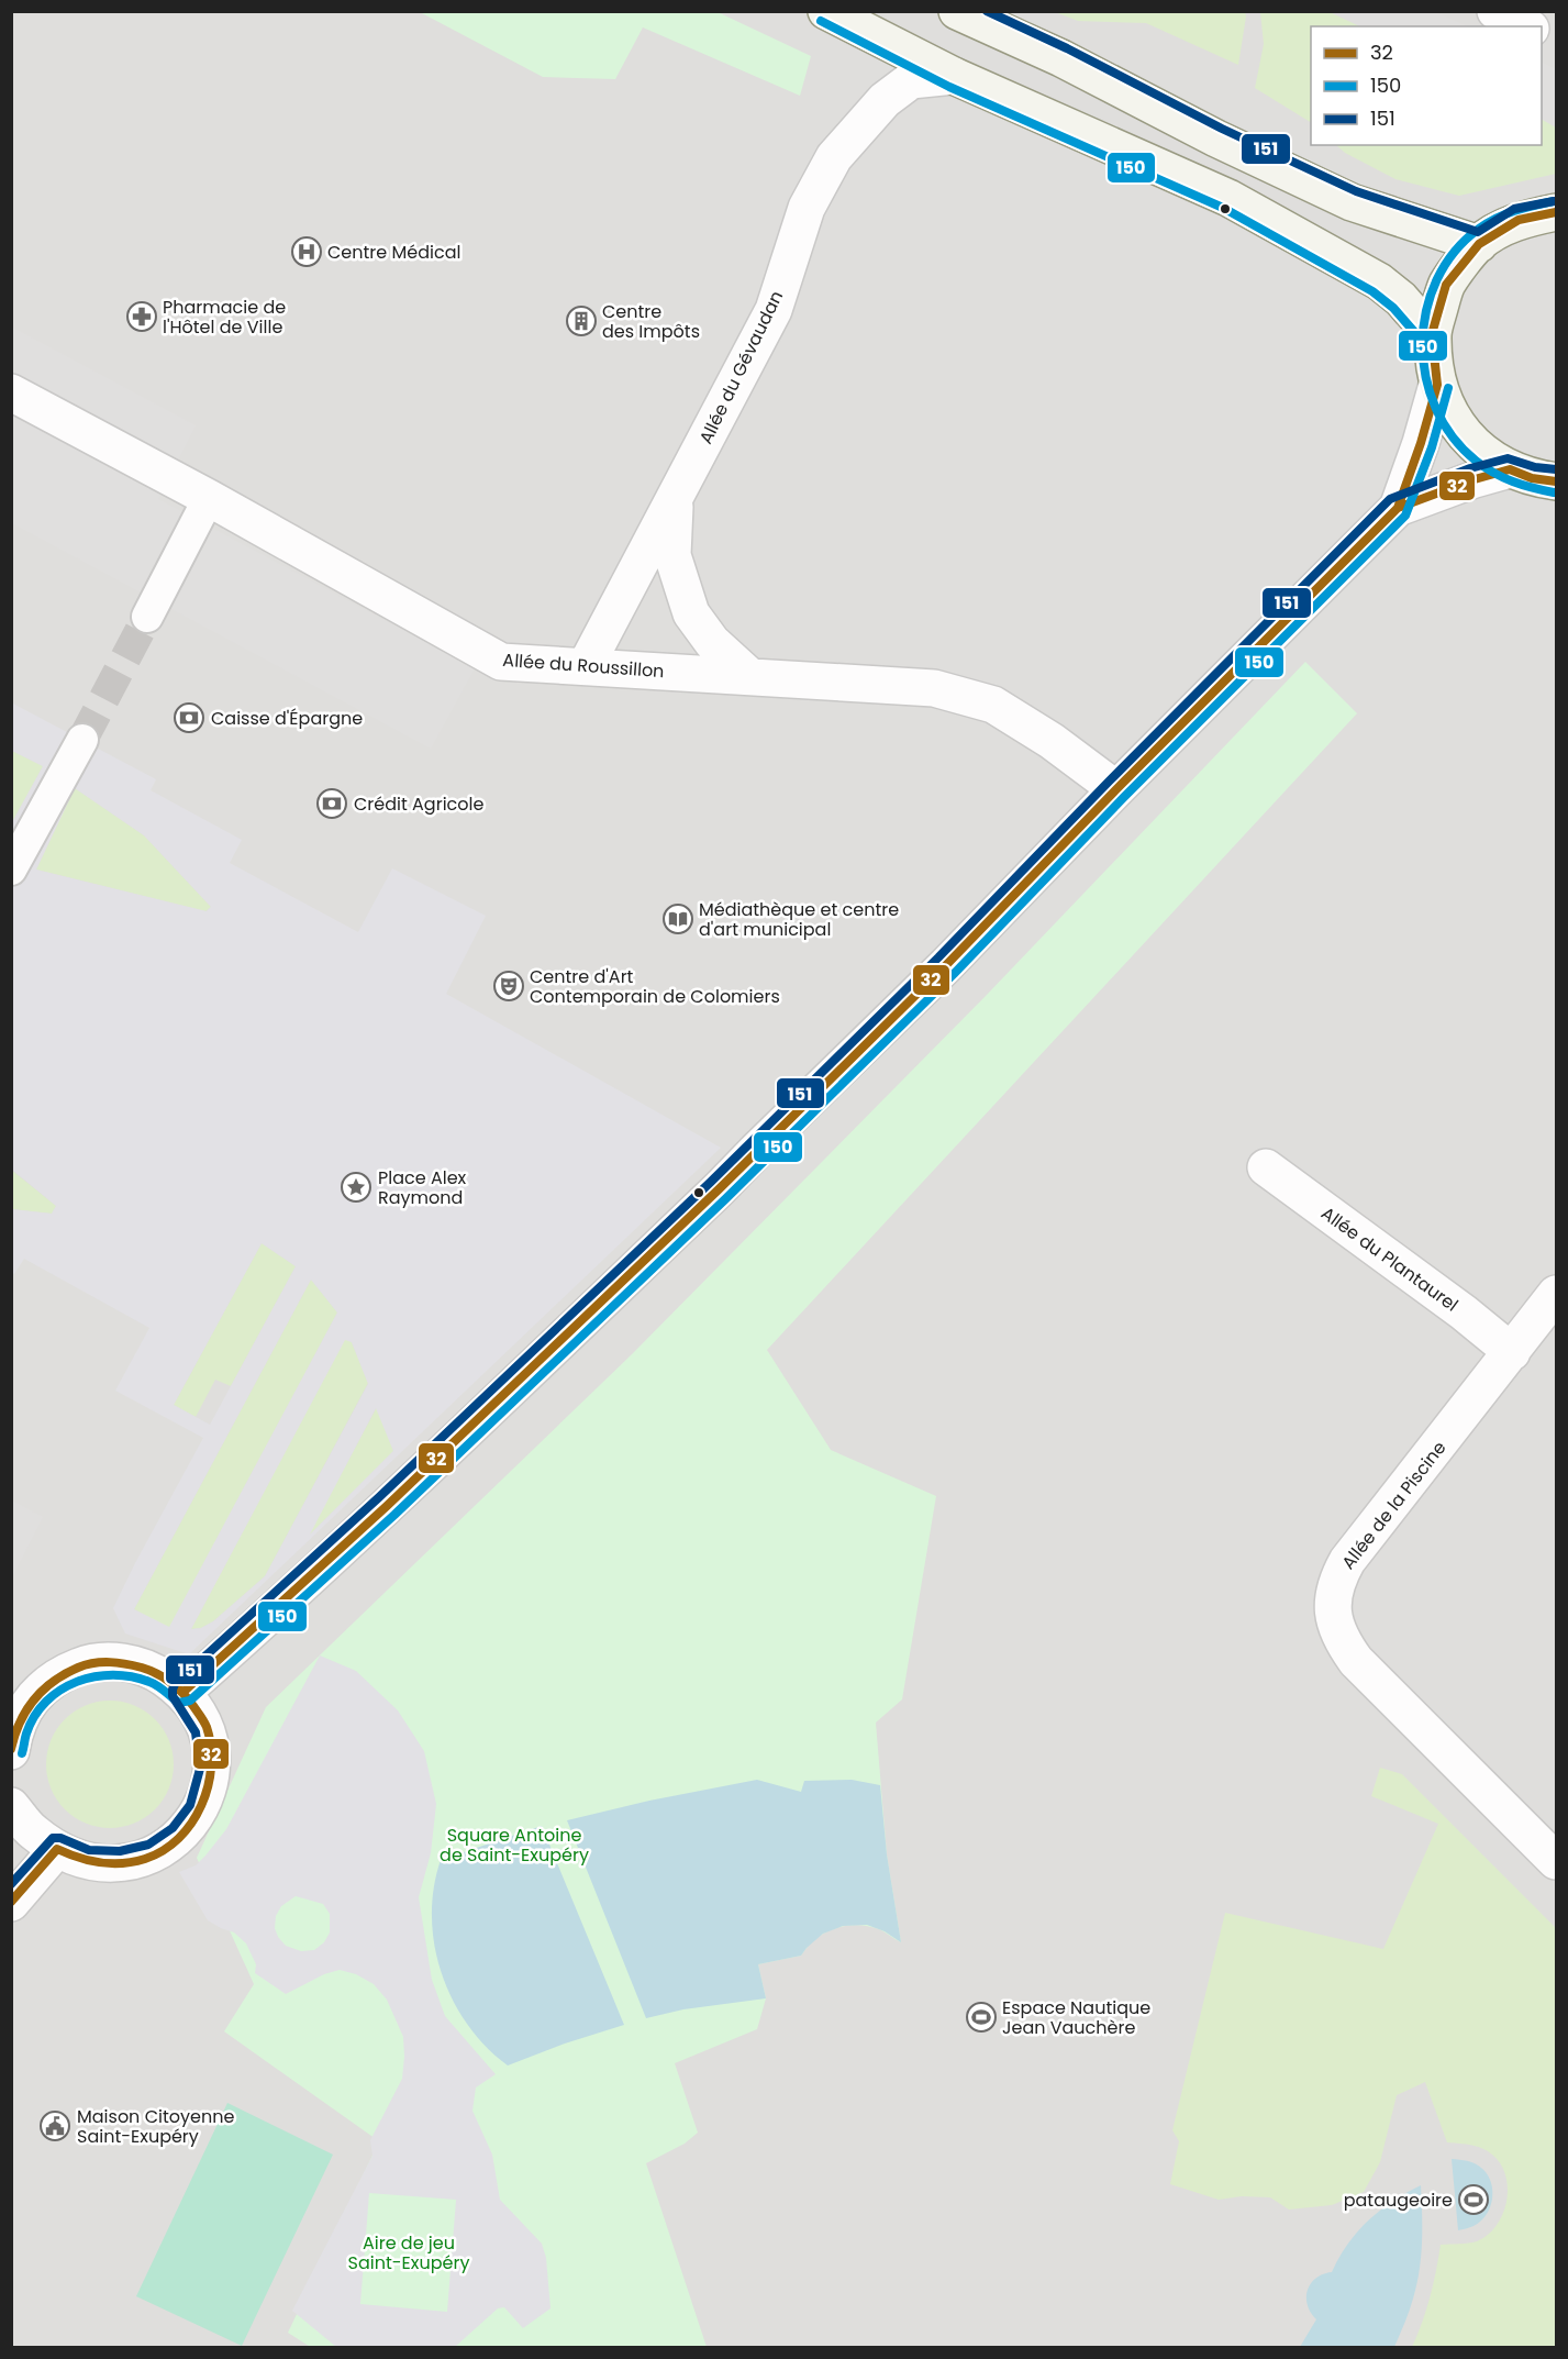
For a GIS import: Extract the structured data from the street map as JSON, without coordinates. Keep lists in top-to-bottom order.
{
  "streets": {
    "street": [
      "Allée du Gévaudan",
      "Allée du Roussillon",
      "Allée du Plantaurel",
      "Allée de la Piscine"
    ]
  },
  "crossings": [
    ["Allée du Gévaudan", "Allée du Roussillon"],
    ["Allée du Plantaurel", "Allée de la Piscine"]
  ],
  "parks": ["Square Antoine de Saint-Exupéry", "Aire de jeu Saint-Exupéry"],
  "places": {
    "hospital": ["Centre Médical"],
    "pharmacy": ["Pharmacie de l'Hôtel de Ville"],
    "building": ["Centre des Impôts"],
    "bank": ["Caisse d'Épargne", "Crédit Agricole"],
    "library": ["Médiathèque et centre d'art municipal"],
    "theatre": ["Centre d'Art Contemporain de Colomiers"],
    "place": ["Place Alex Raymond"],
    "sports": ["Espace Nautique Jean Vauchère", "pataugeoire"],
    "public building": ["Maison Citoyenne Saint-Exupéry"]
  },
  "lines": ["transit line 151", "transit line 150", "transit line 32"],
  "legend": ["32", "150", "151"]
}
